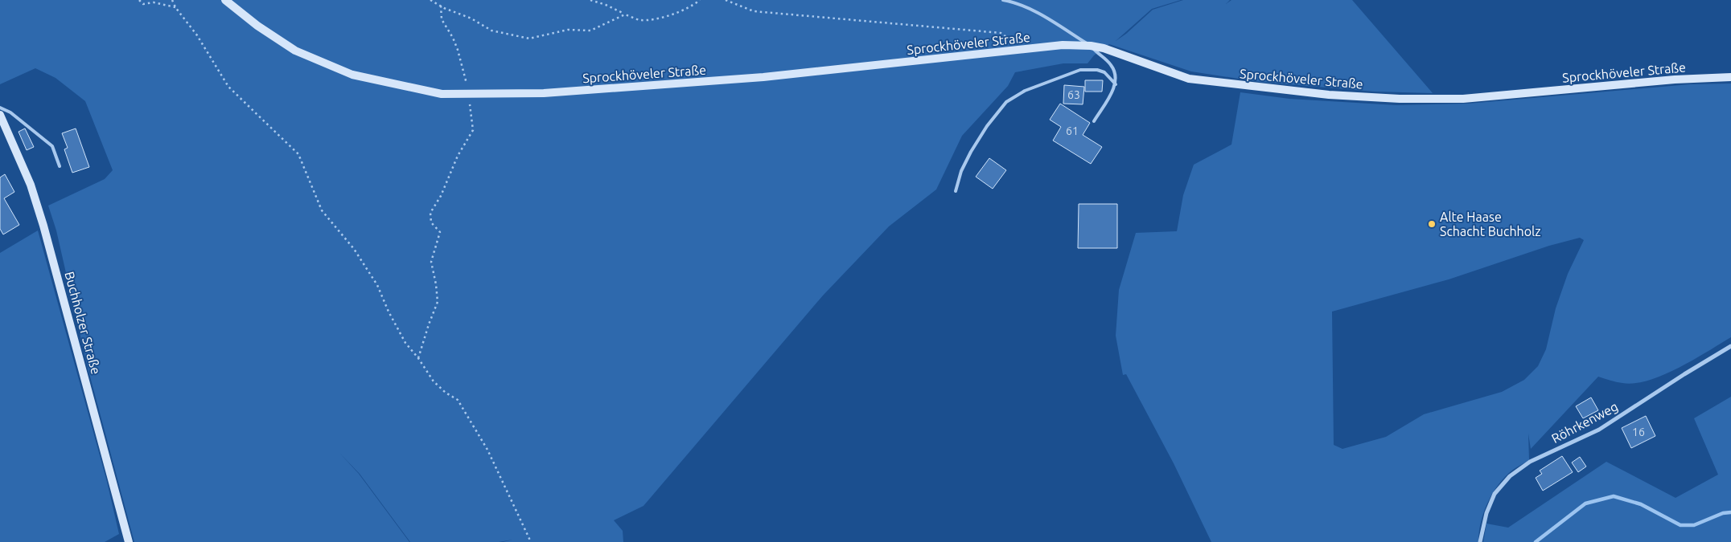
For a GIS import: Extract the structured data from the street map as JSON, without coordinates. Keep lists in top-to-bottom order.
{
  "streets": {
    "street": ["Sprockhöveler Straße", "Buchholzer Straße", "Röhrkenweg"]
  },
  "places": ["Alte Haase Schacht Buchholz"],
  "house_numbers": ["63", "61", "16"]
}
